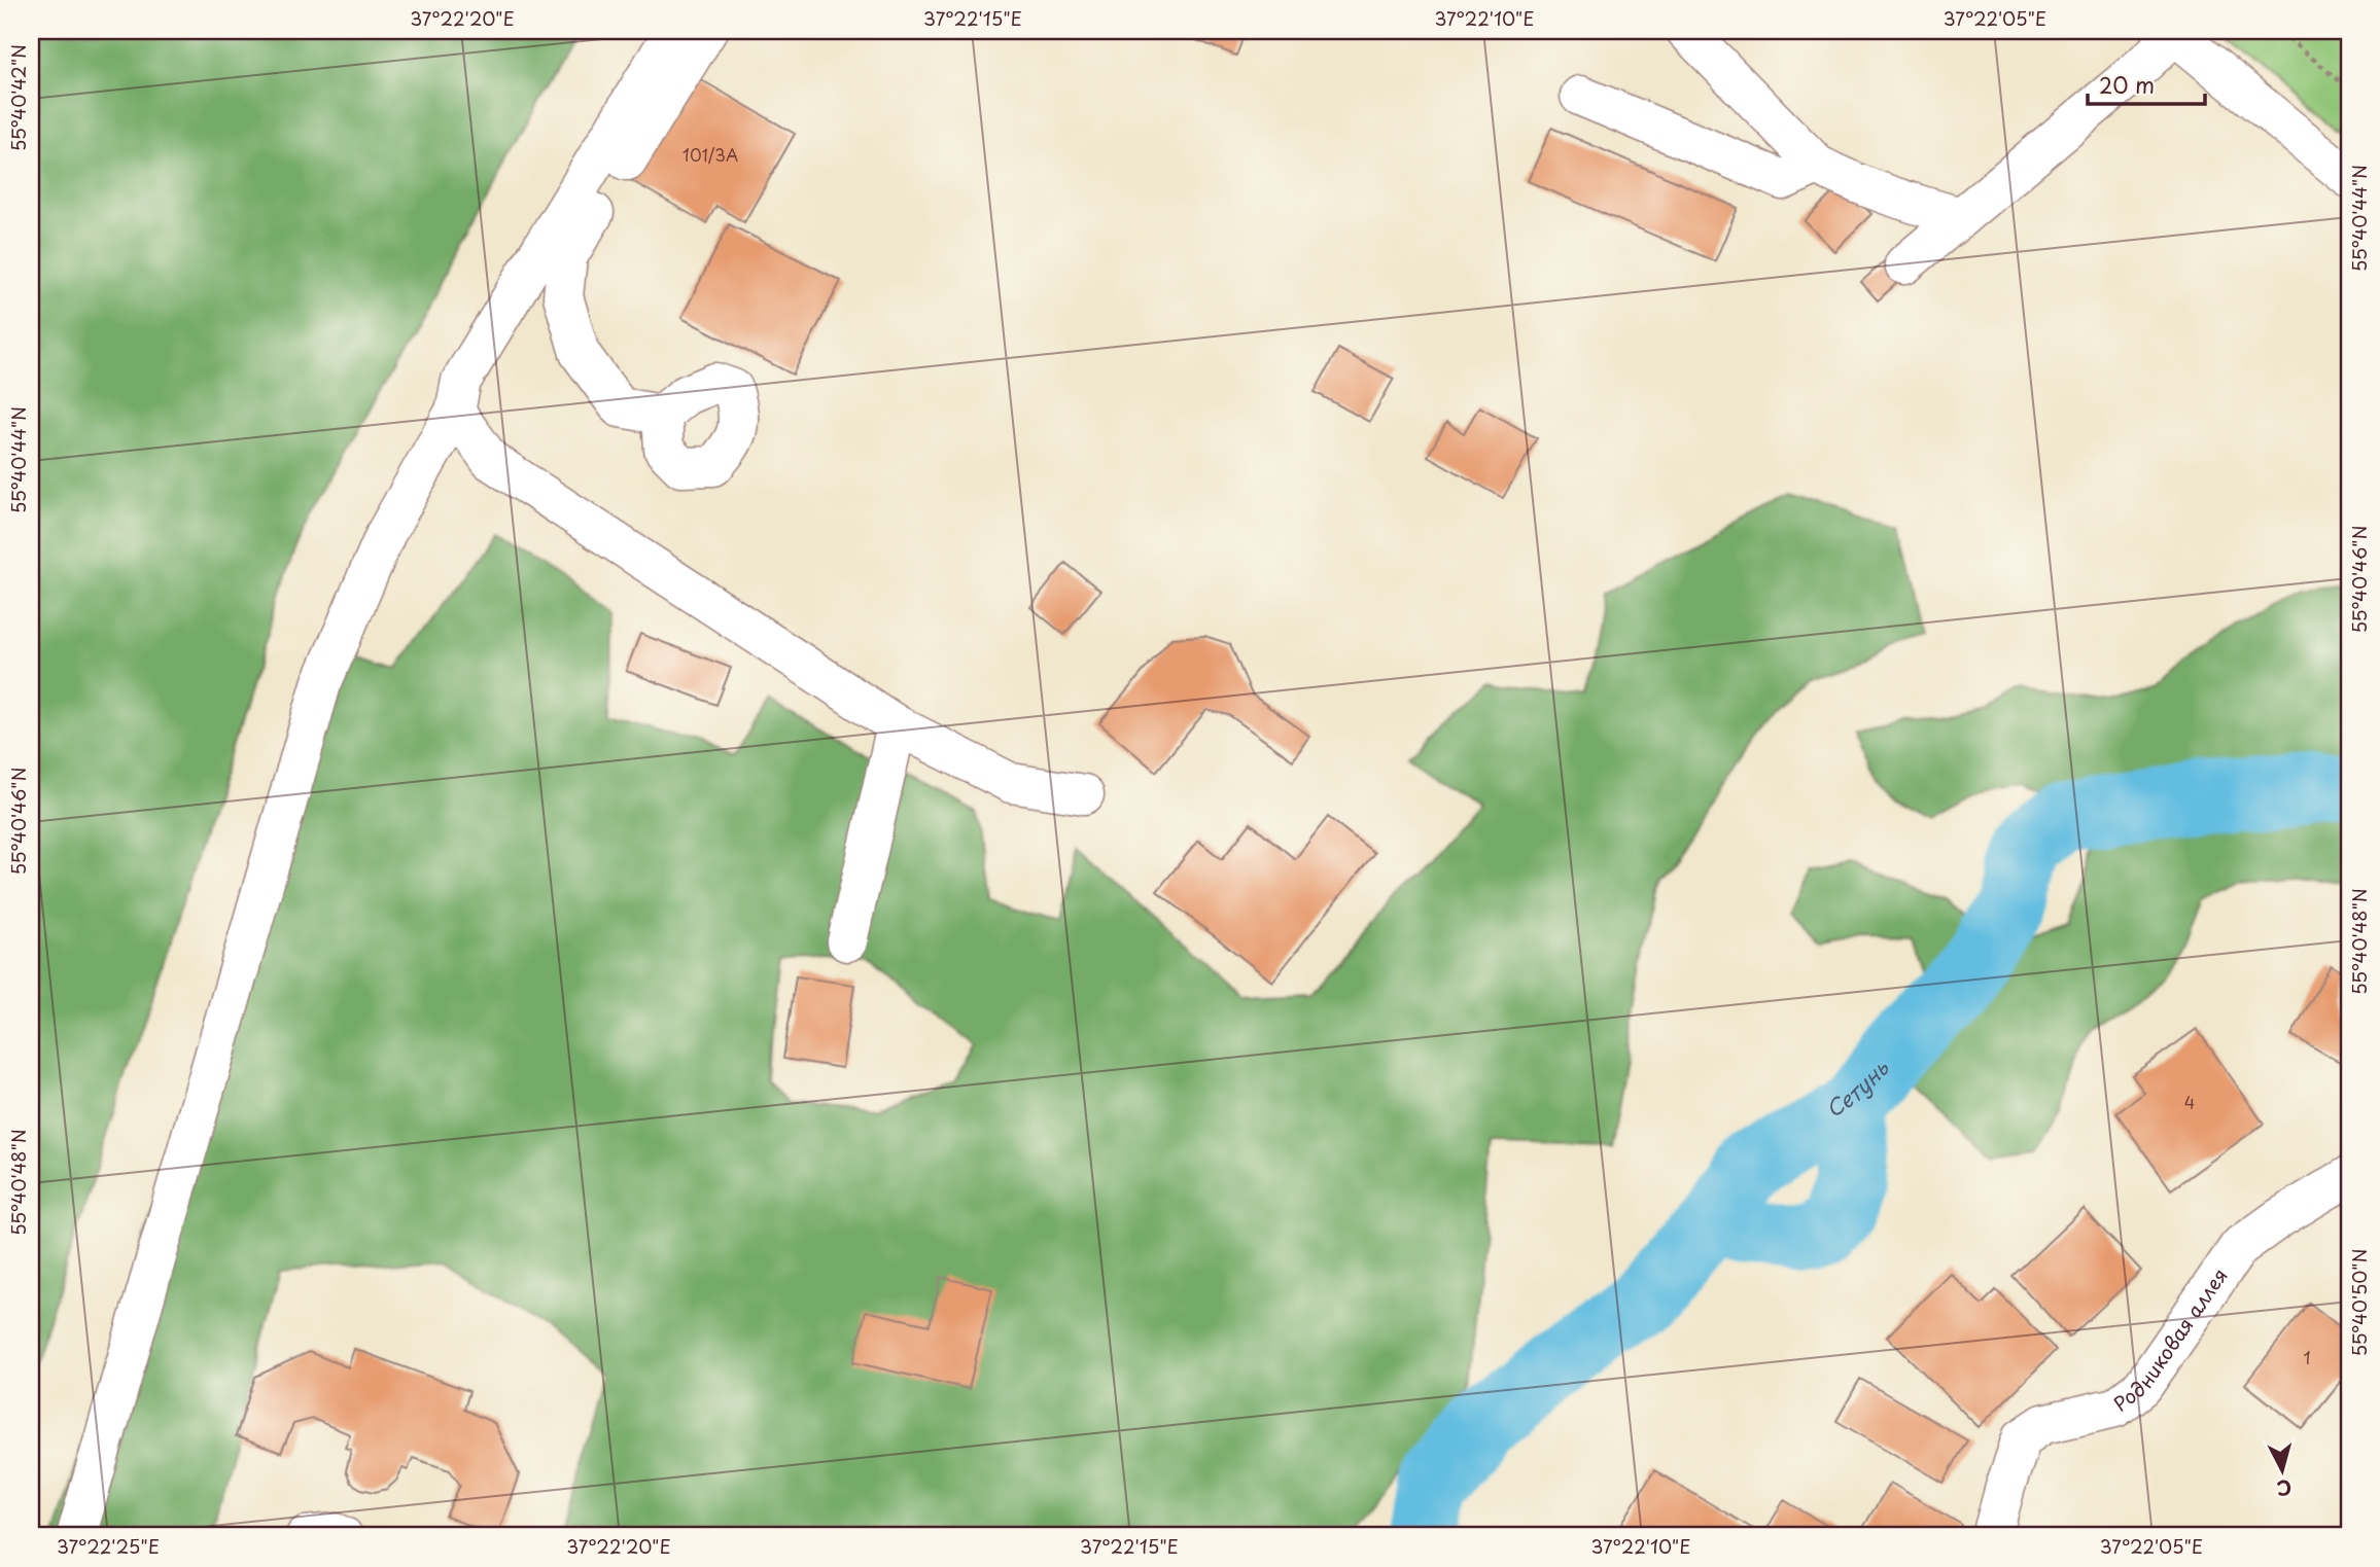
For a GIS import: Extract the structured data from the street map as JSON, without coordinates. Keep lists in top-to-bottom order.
{
  "streets": {
    "street": ["Родниковая аллея"]
  },
  "water": ["Сетунь"],
  "house_numbers": ["101/3А", "4", "1"],
  "scale_bar": "20 m",
  "north": "bottom",
  "coordinates": [
    "37°22'20\"E",
    "37°22'15\"E",
    "37°22'10\"E",
    "37°22'05\"E",
    "55°40'42\"N",
    "55°40'44\"N",
    "55°40'46\"N",
    "55°40'48\"N",
    "55°40'50\"N",
    "37°22'25\"E"
  ]
}
